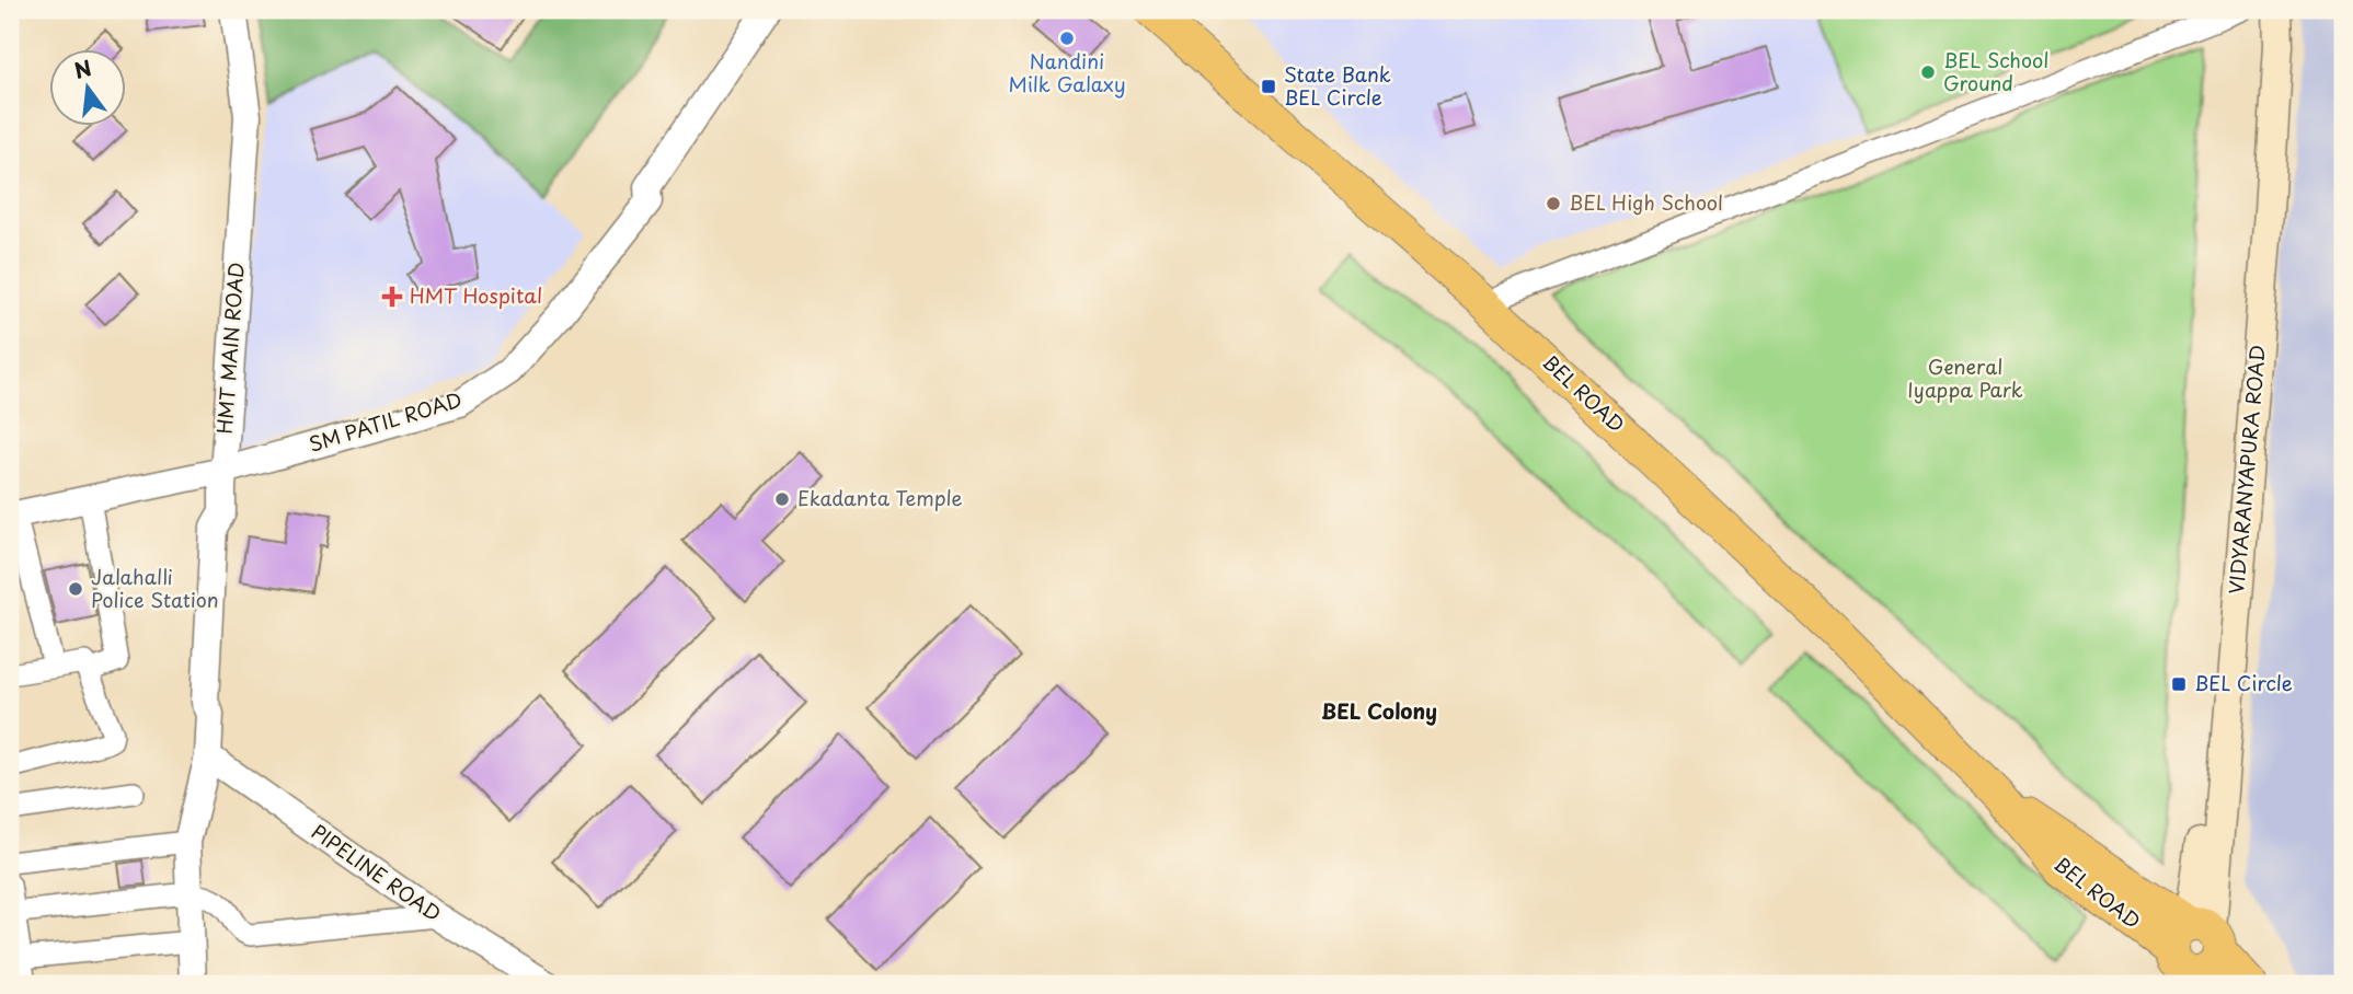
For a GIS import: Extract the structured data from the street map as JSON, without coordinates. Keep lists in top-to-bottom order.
{
  "streets": {
    "main road": ["BEL ROAD", "VIDYARANYAPURA ROAD"],
    "street": ["HMT MAIN ROAD", "SM PATIL ROAD", "PIPELINE ROAD"]
  },
  "crossings": [
    ["HMT MAIN ROAD", "SM PATIL ROAD"],
    ["HMT MAIN ROAD", "PIPELINE ROAD"],
    ["BEL ROAD", "VIDYARANYAPURA ROAD"]
  ],
  "districts": ["BEL Colony"],
  "parks": ["General Iyappa Park"],
  "places": {
    "other": [
      "Nandini Milk Galaxy",
      "BEL School Ground",
      "BEL High School",
      "Ekadanta Temple",
      "Jalahalli Police Station"
    ],
    "transit": ["State Bank BEL Circle", "BEL Circle"],
    "health": ["HMT Hospital"]
  },
  "north": "top"
}
